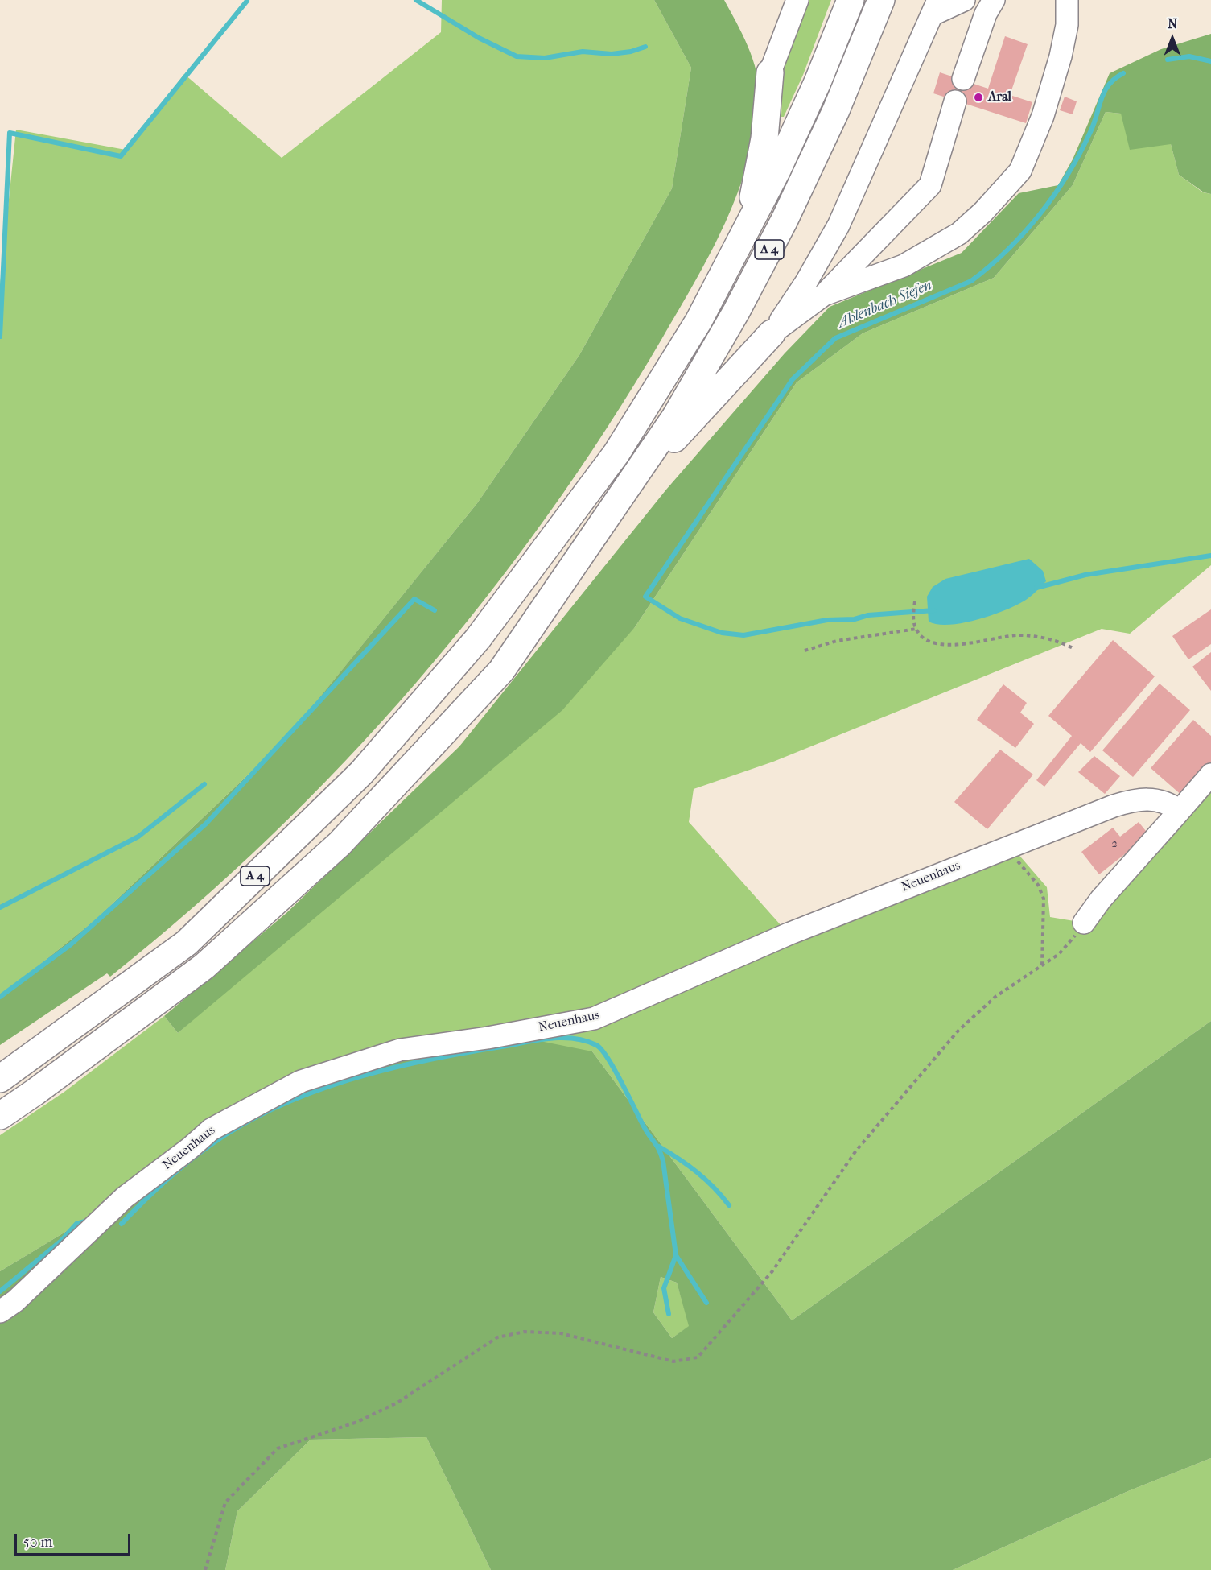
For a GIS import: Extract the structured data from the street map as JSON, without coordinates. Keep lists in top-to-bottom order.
{
  "streets": {
    "highway": ["A 4"],
    "street": ["Neuenhaus"]
  },
  "water": ["Ahlenbach Siefen"],
  "places": ["Aral"],
  "house_numbers": ["2"],
  "scale_bar": "50 m",
  "north": "top"
}
